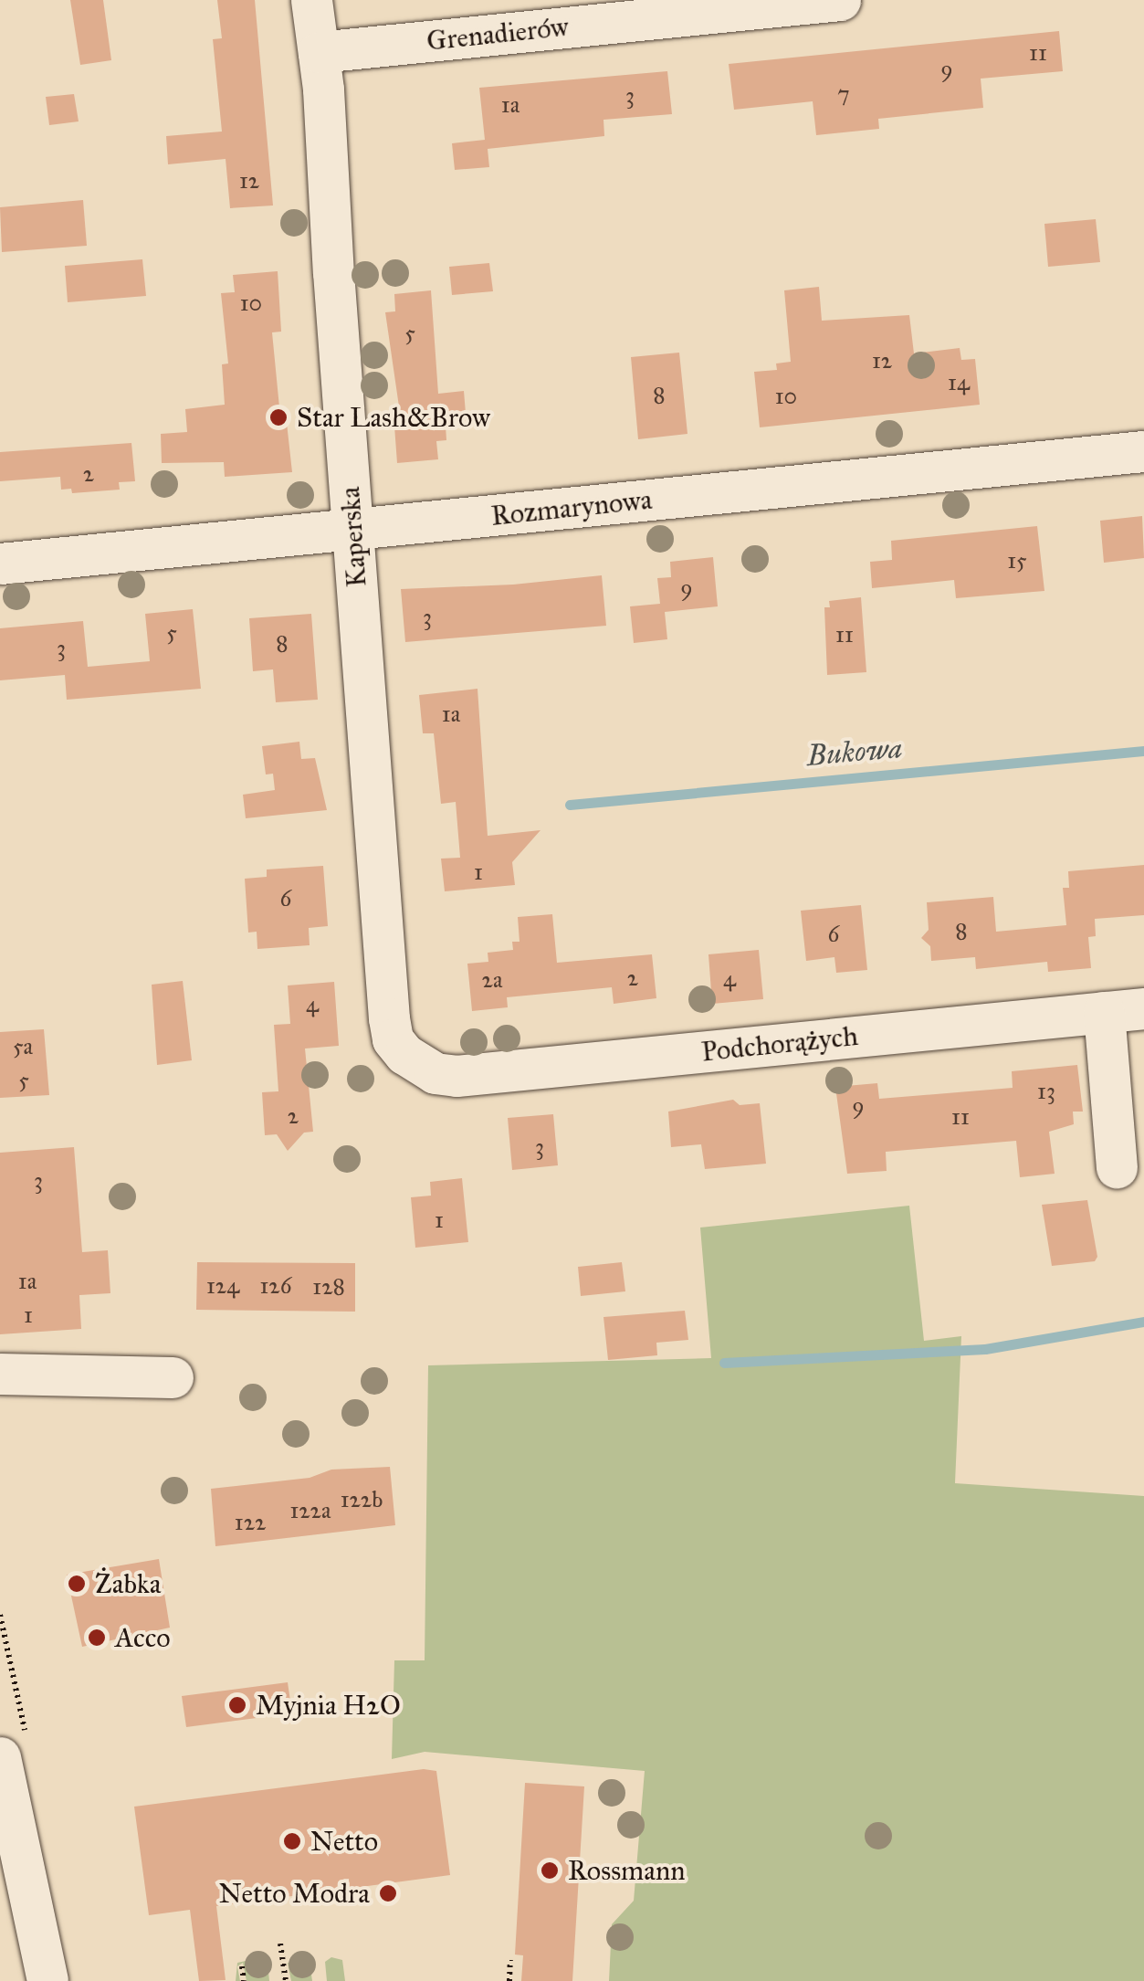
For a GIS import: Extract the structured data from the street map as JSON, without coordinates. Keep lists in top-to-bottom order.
{
  "streets": {
    "street": [
      "Grenadierów",
      "Rozmarynowa",
      "Kaperska",
      "Podchorążych"
    ]
  },
  "crossings": [
    ["Grenadierów", "Kaperska"],
    ["Rozmarynowa", "Kaperska"],
    ["Kaperska", "Podchorążych"]
  ],
  "water": ["Bukowa"],
  "places": [
    "Star Lash&Brow",
    "Żabka",
    "Acco",
    "Myjnia H2O",
    "Netto",
    "Rossmann",
    "Netto Modra"
  ],
  "house_numbers": [
    "11",
    "9",
    "7",
    "3",
    "1a",
    "12",
    "10",
    "5",
    "12",
    "14",
    "8",
    "10",
    "2",
    "15",
    "9",
    "3",
    "5",
    "11",
    "8",
    "3",
    "1a",
    "1",
    "6",
    "8",
    "6",
    "2",
    "4",
    "2a",
    "4",
    "5a",
    "5",
    "13",
    "9",
    "2",
    "11",
    "3",
    "3",
    "1",
    "1a",
    "124",
    "126",
    "128",
    "1",
    "122b",
    "122a",
    "122"
  ]
}
